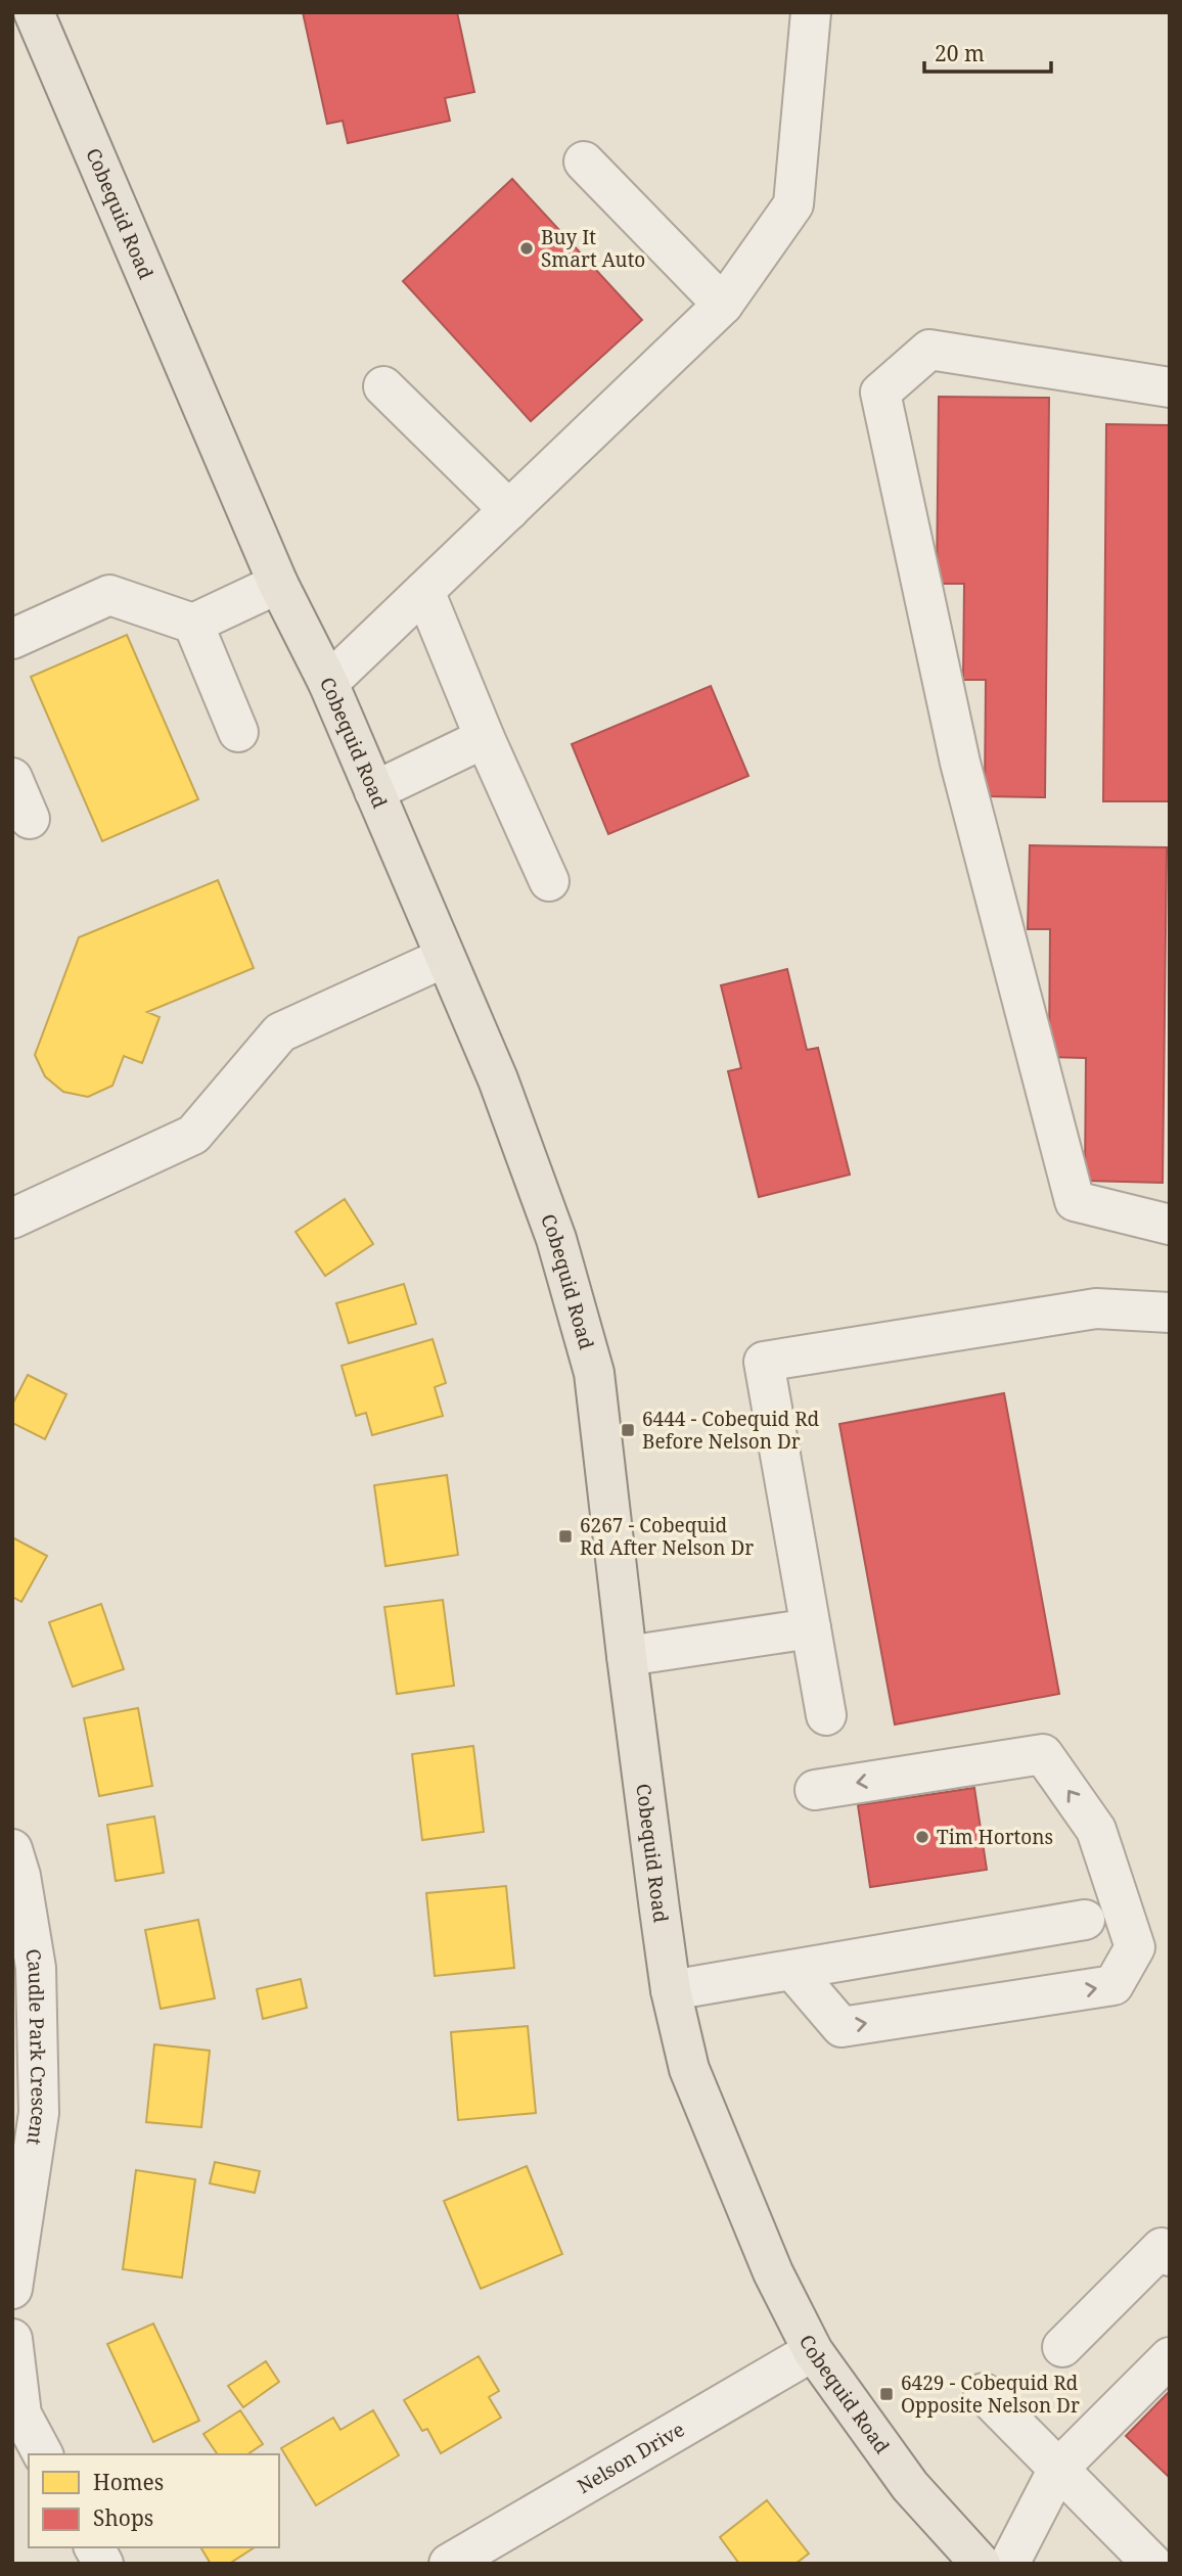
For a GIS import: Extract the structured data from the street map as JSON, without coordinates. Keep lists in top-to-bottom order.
{
  "streets": {
    "main road": ["Cobequid Road"],
    "street": ["Caudle Park Crescent", "Nelson Drive"]
  },
  "crossings": [
    ["Cobequid Road", "Nelson Drive"]
  ],
  "places": {
    "other": ["Buy It Smart Auto", "Tim Hortons"],
    "transit": ["6444 - Cobequid Rd Before Nelson Dr", "6267 - Cobequid Rd After Nelson Dr", "6429 - Cobequid Rd Opposite Nelson Dr"]
  },
  "legend": ["Homes", "Shops"],
  "scale_bar": "20 m"
}
